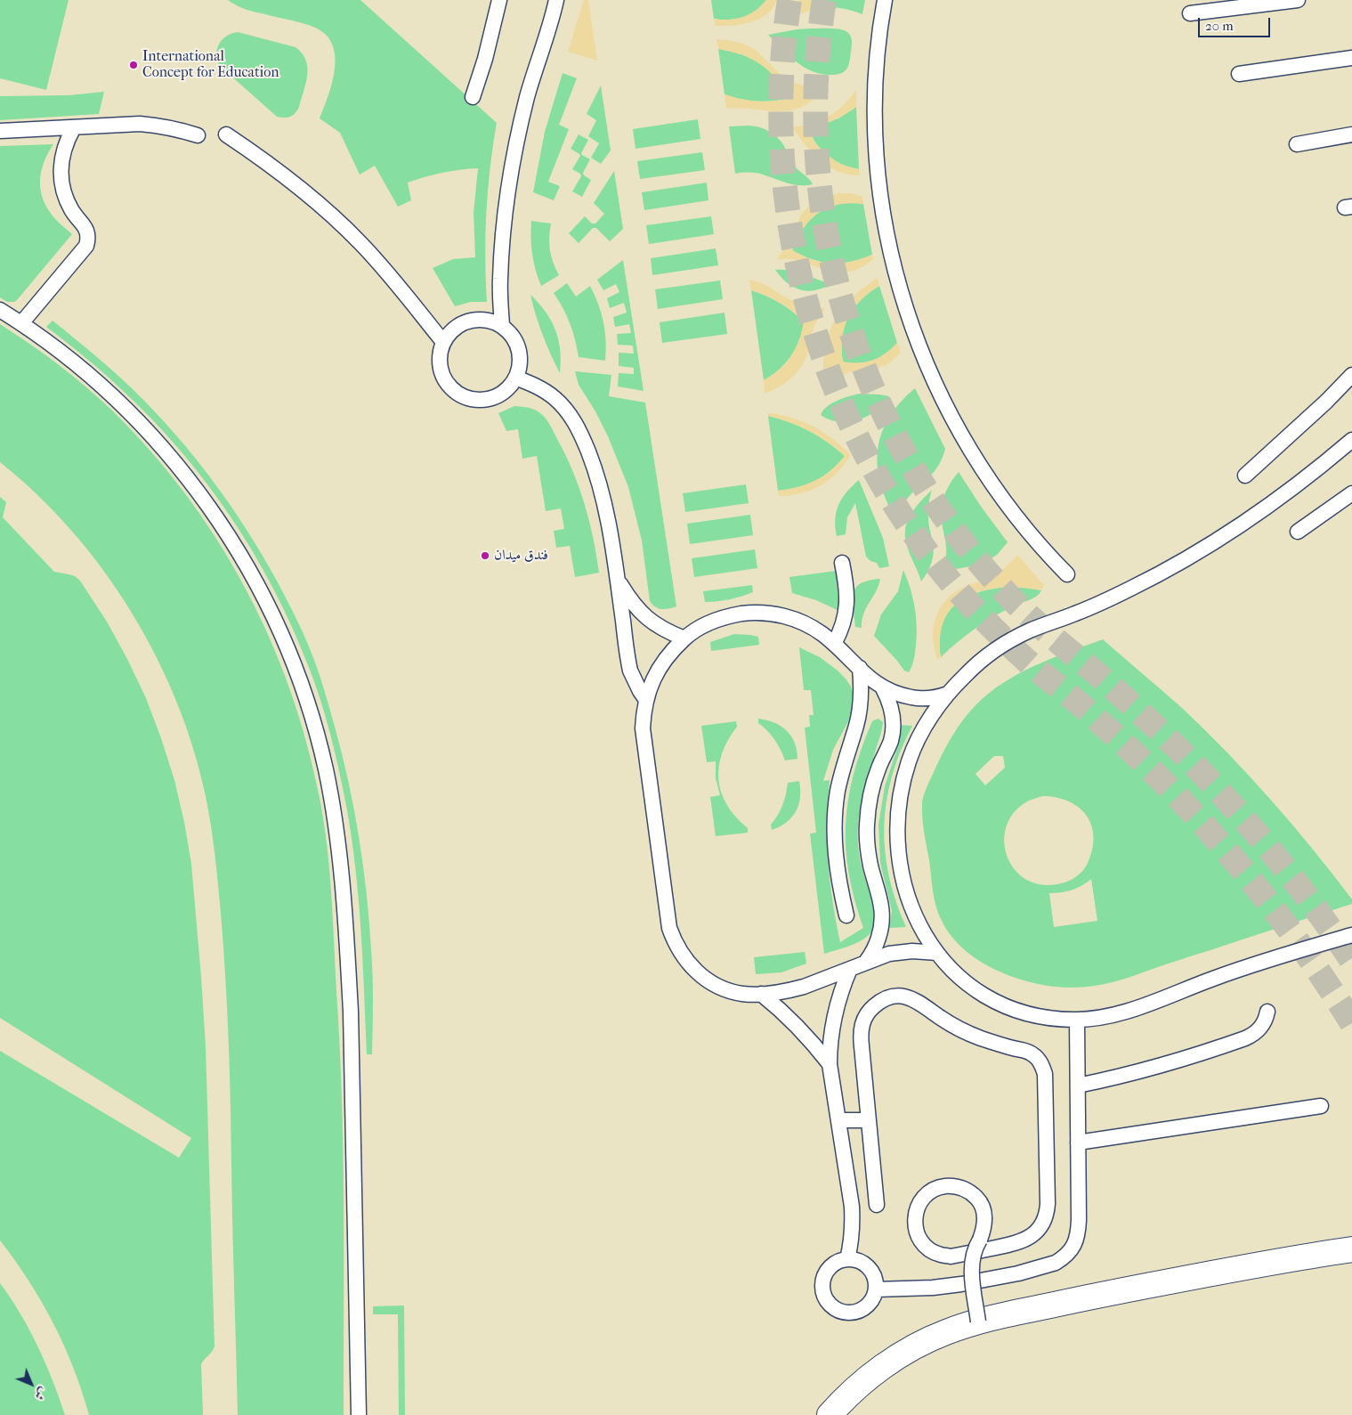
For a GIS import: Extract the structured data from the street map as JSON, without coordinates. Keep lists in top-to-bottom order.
{
  "places": ["International Concept for Education", "فندق ميدان"],
  "scale_bar": "20 m",
  "north": "bottom right"
}
